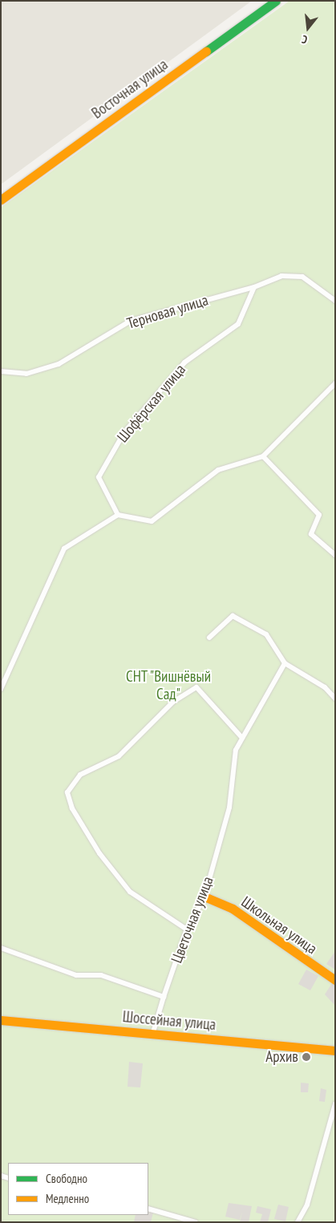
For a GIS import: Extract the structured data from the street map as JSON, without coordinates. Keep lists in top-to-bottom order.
{
  "streets": {
    "street": ["Восточная улица", "Школьная улица", "Шоссейная улица"],
    "lane": ["Терновая улица", "Шофёрская улица", "Цветочная улица"]
  },
  "crossings": [
    ["Терновая улица", "Шофёрская улица"],
    ["Цветочная улица", "Школьная улица"],
    ["Цветочная улица", "Шоссейная улица"]
  ],
  "parks": ["СНТ \"Вишнёвый Сад\""],
  "places": ["Архив"],
  "legend": ["Свободно", "Медленно"],
  "north": "bottom"
}
